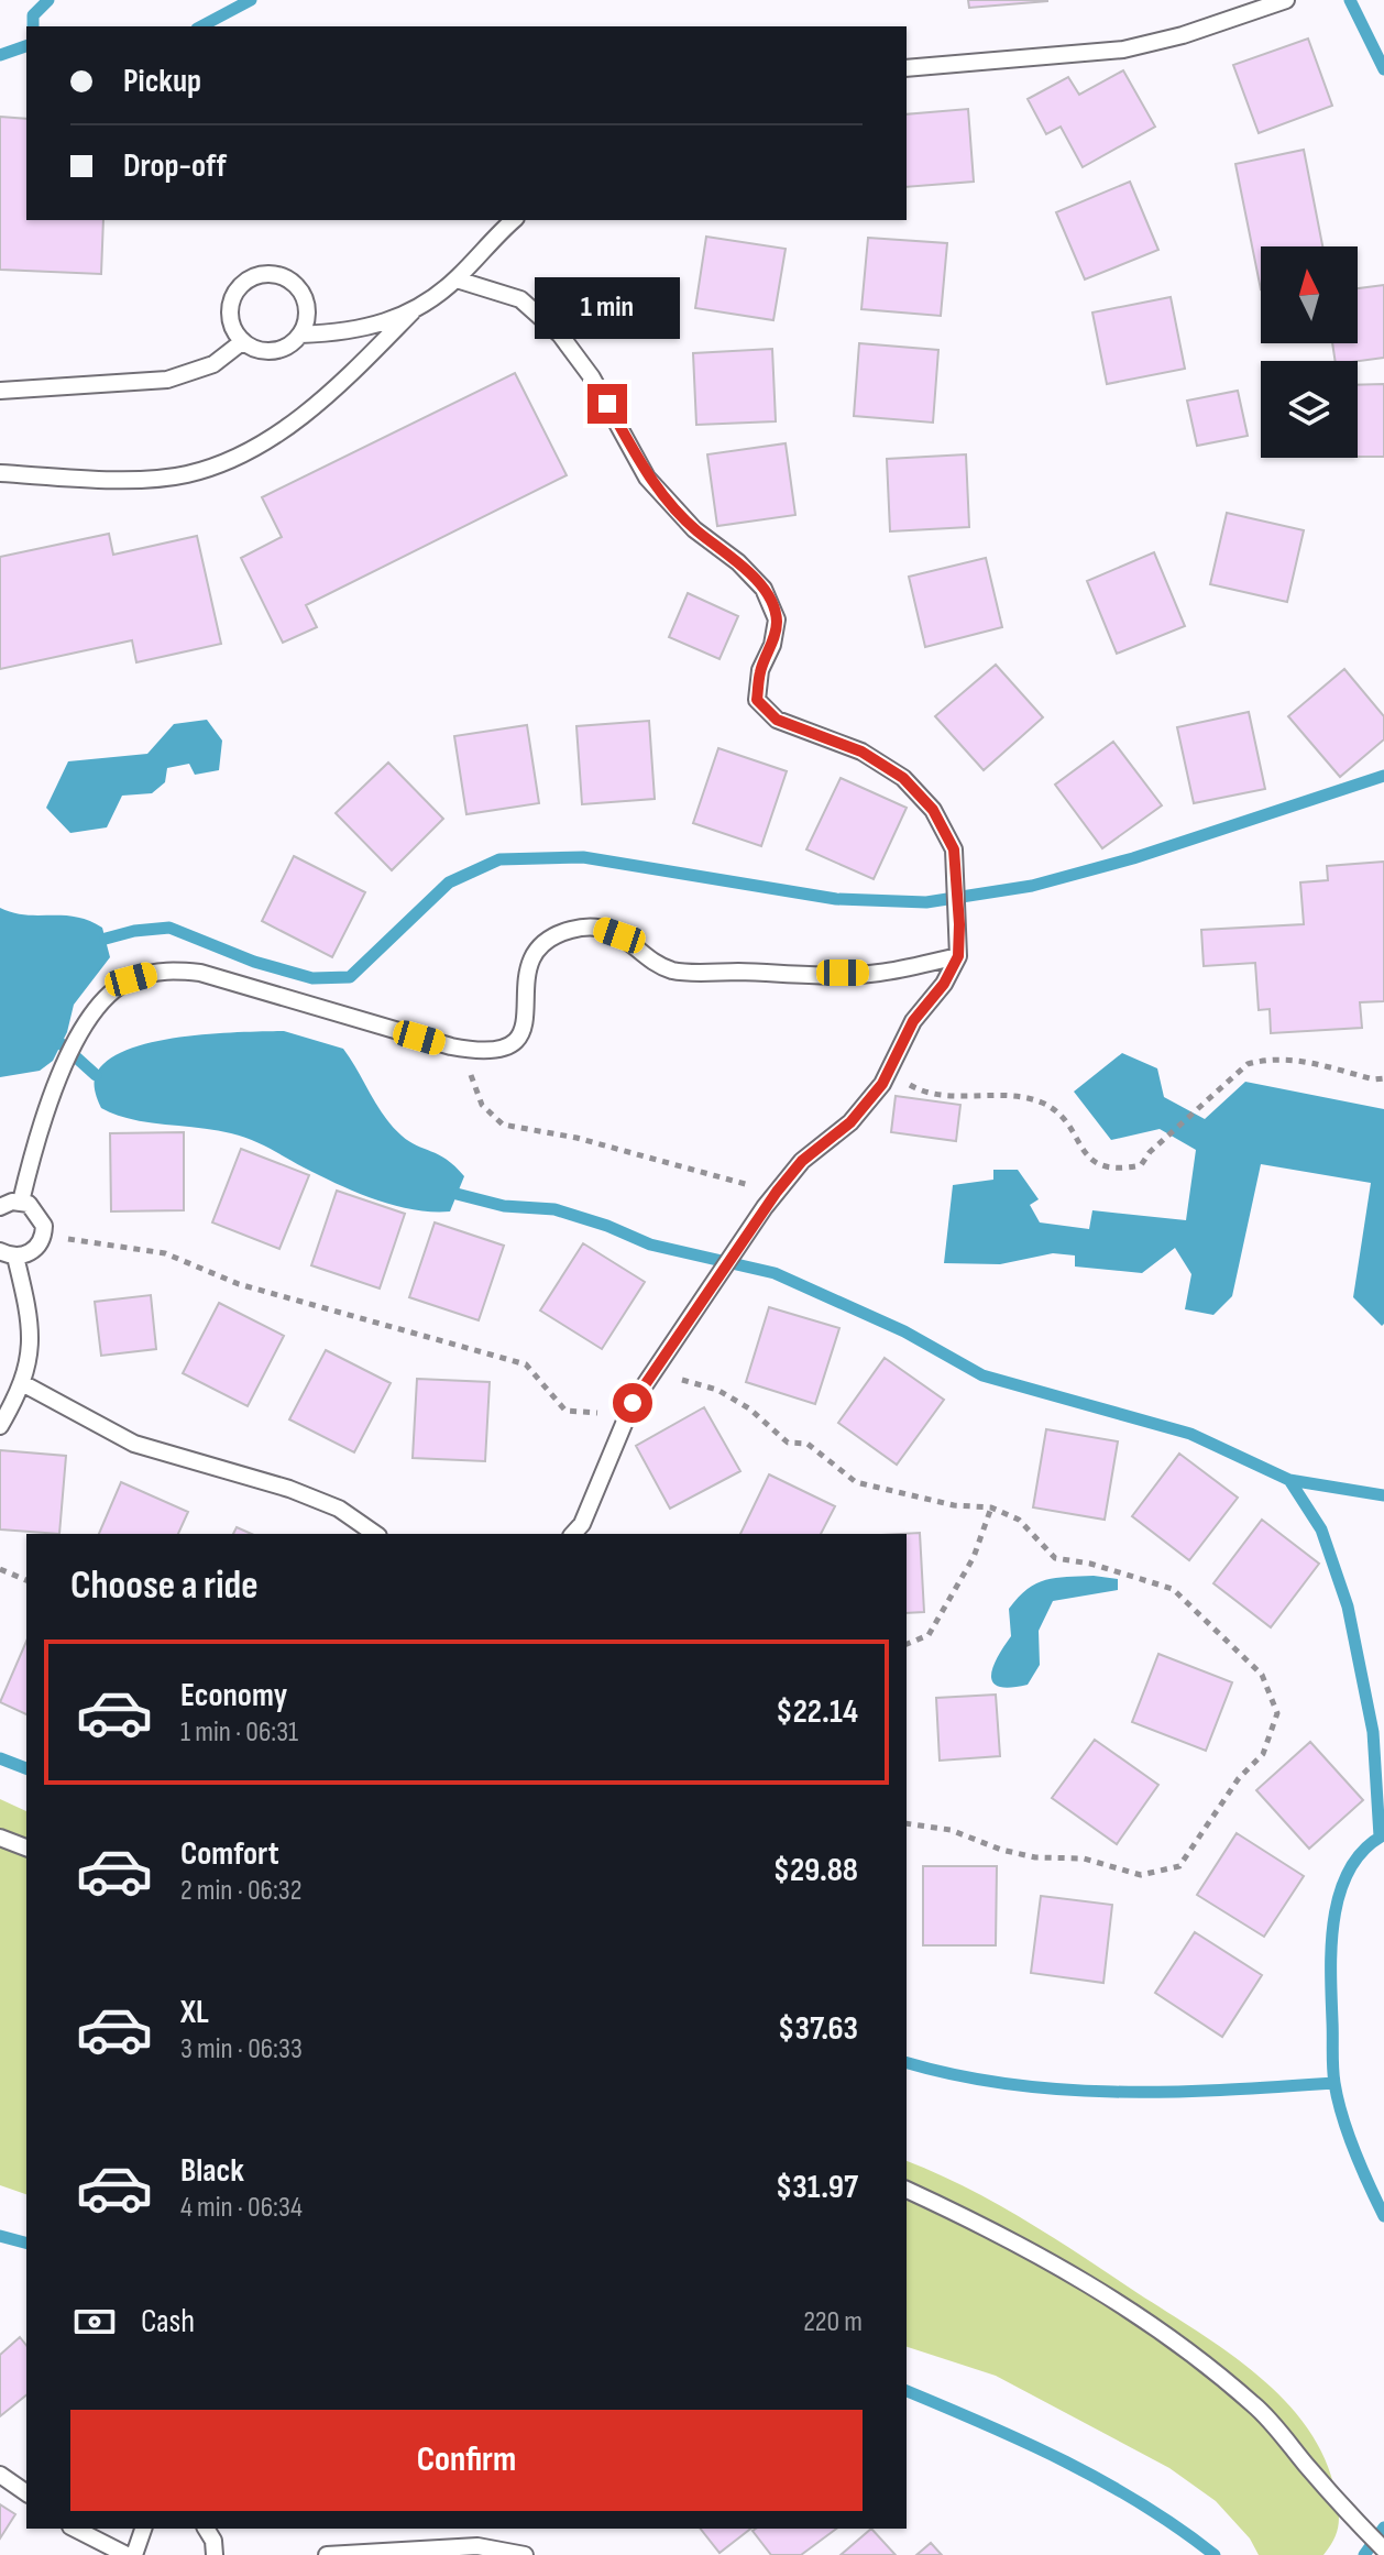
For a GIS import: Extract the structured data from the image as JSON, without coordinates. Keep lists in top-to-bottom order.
{
  "north": "top",
  "page": {
    "banner": ["Pickup", "Drop-off"],
    "bubble": "1 min",
    "heading": "Choose a ride",
    "list": [
      {
        "name": "Economy",
        "note": "1 min · 06:31",
        "value": "$22.14"
      },
      {
        "name": "Comfort",
        "note": "2 min · 06:32",
        "value": "$29.88"
      },
      {
        "name": "XL",
        "note": "3 min · 06:33",
        "value": "$37.63"
      },
      {
        "name": "Black",
        "note": "4 min · 06:34",
        "value": "$31.97"
      }
    ],
    "pay": ["Cash", "220 m"],
    "buttons": "Confirm"
  }
}
